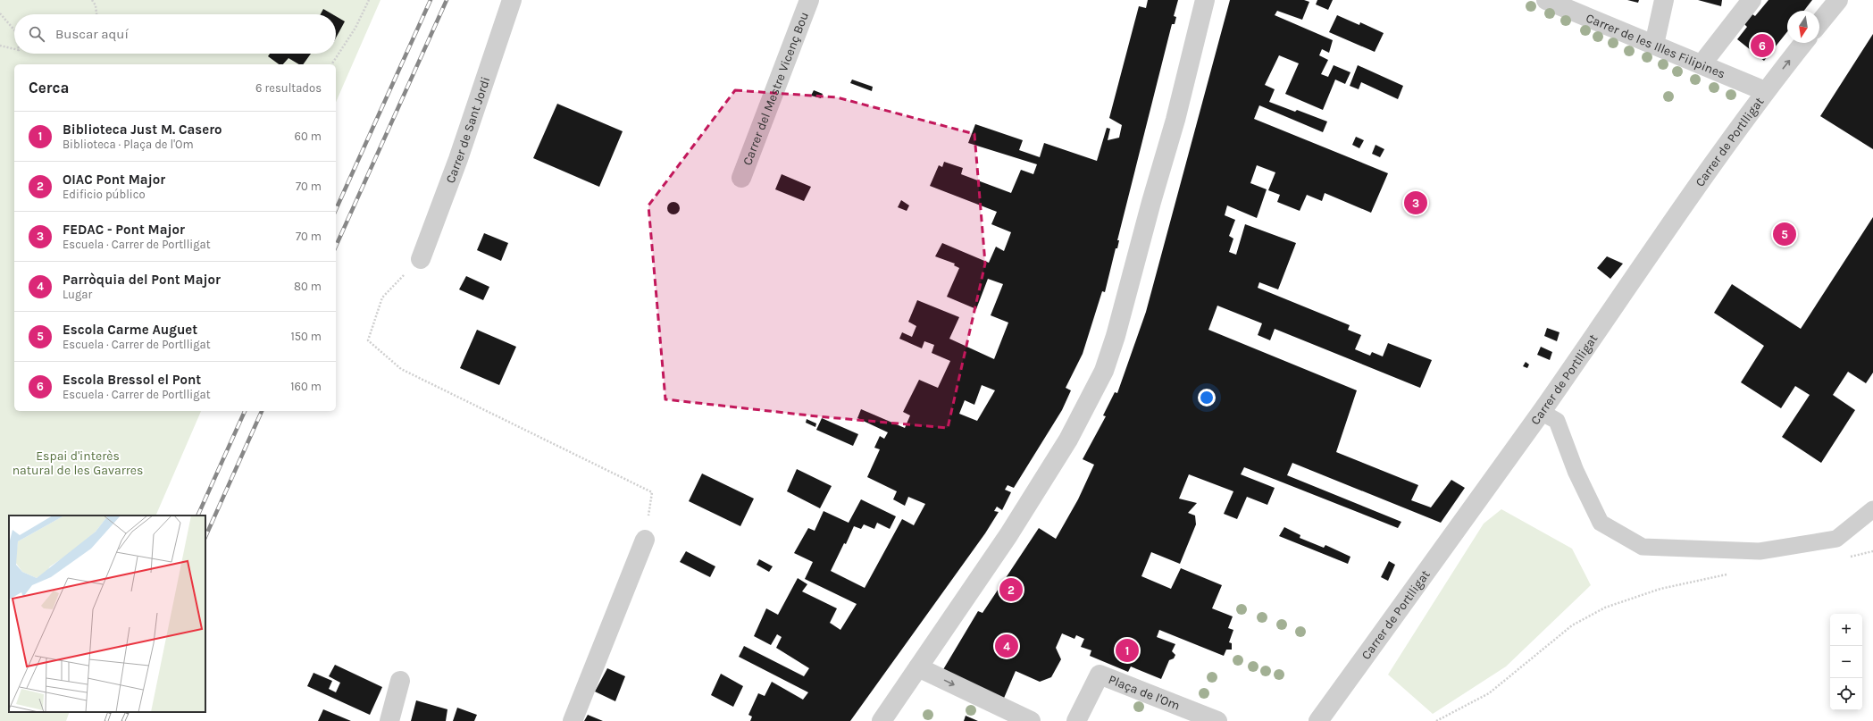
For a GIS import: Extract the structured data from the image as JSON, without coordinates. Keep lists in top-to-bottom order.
{
  "streets": {
    "street": [
      "Carrer de les Illes Filipines",
      "Carrer del Mestre Vicenç Bou",
      "Carrer de Sant Jordi",
      "Carrer de Portlligat",
      "Plaça de l'Om"
    ]
  },
  "crossings": [
    ["Carrer de les Illes Filipines", "Carrer de Portlligat"]
  ],
  "parks": ["Espai d'interès natural de les Gavarres"],
  "north": "bottom",
  "page": {
    "search": "Buscar aquí",
    "pins": [
      "6",
      "3",
      "5",
      "2",
      "4",
      "1"
    ],
    "heading": ["Cerca", "6 resultados"],
    "list": [
      {
        "mark": "1",
        "name": "Biblioteca Just M. Casero",
        "note": "Biblioteca · Plaça de l'Om",
        "value": "60 m"
      },
      {
        "mark": "2",
        "name": "OIAC Pont Major",
        "note": "Edificio público",
        "value": "70 m"
      },
      {
        "mark": "3",
        "name": "FEDAC - Pont Major",
        "note": "Escuela · Carrer de Portlligat",
        "value": "70 m"
      },
      {
        "mark": "4",
        "name": "Parròquia del Pont Major",
        "note": "Lugar",
        "value": "80 m"
      },
      {
        "mark": "5",
        "name": "Escola Carme Auguet",
        "note": "Escuela · Carrer de Portlligat",
        "value": "150 m"
      },
      {
        "mark": "6",
        "name": "Escola Bressol el Pont",
        "note": "Escuela · Carrer de Portlligat",
        "value": "160 m"
      }
    ],
    "map_buttons": ["+", "−"]
  }
}
